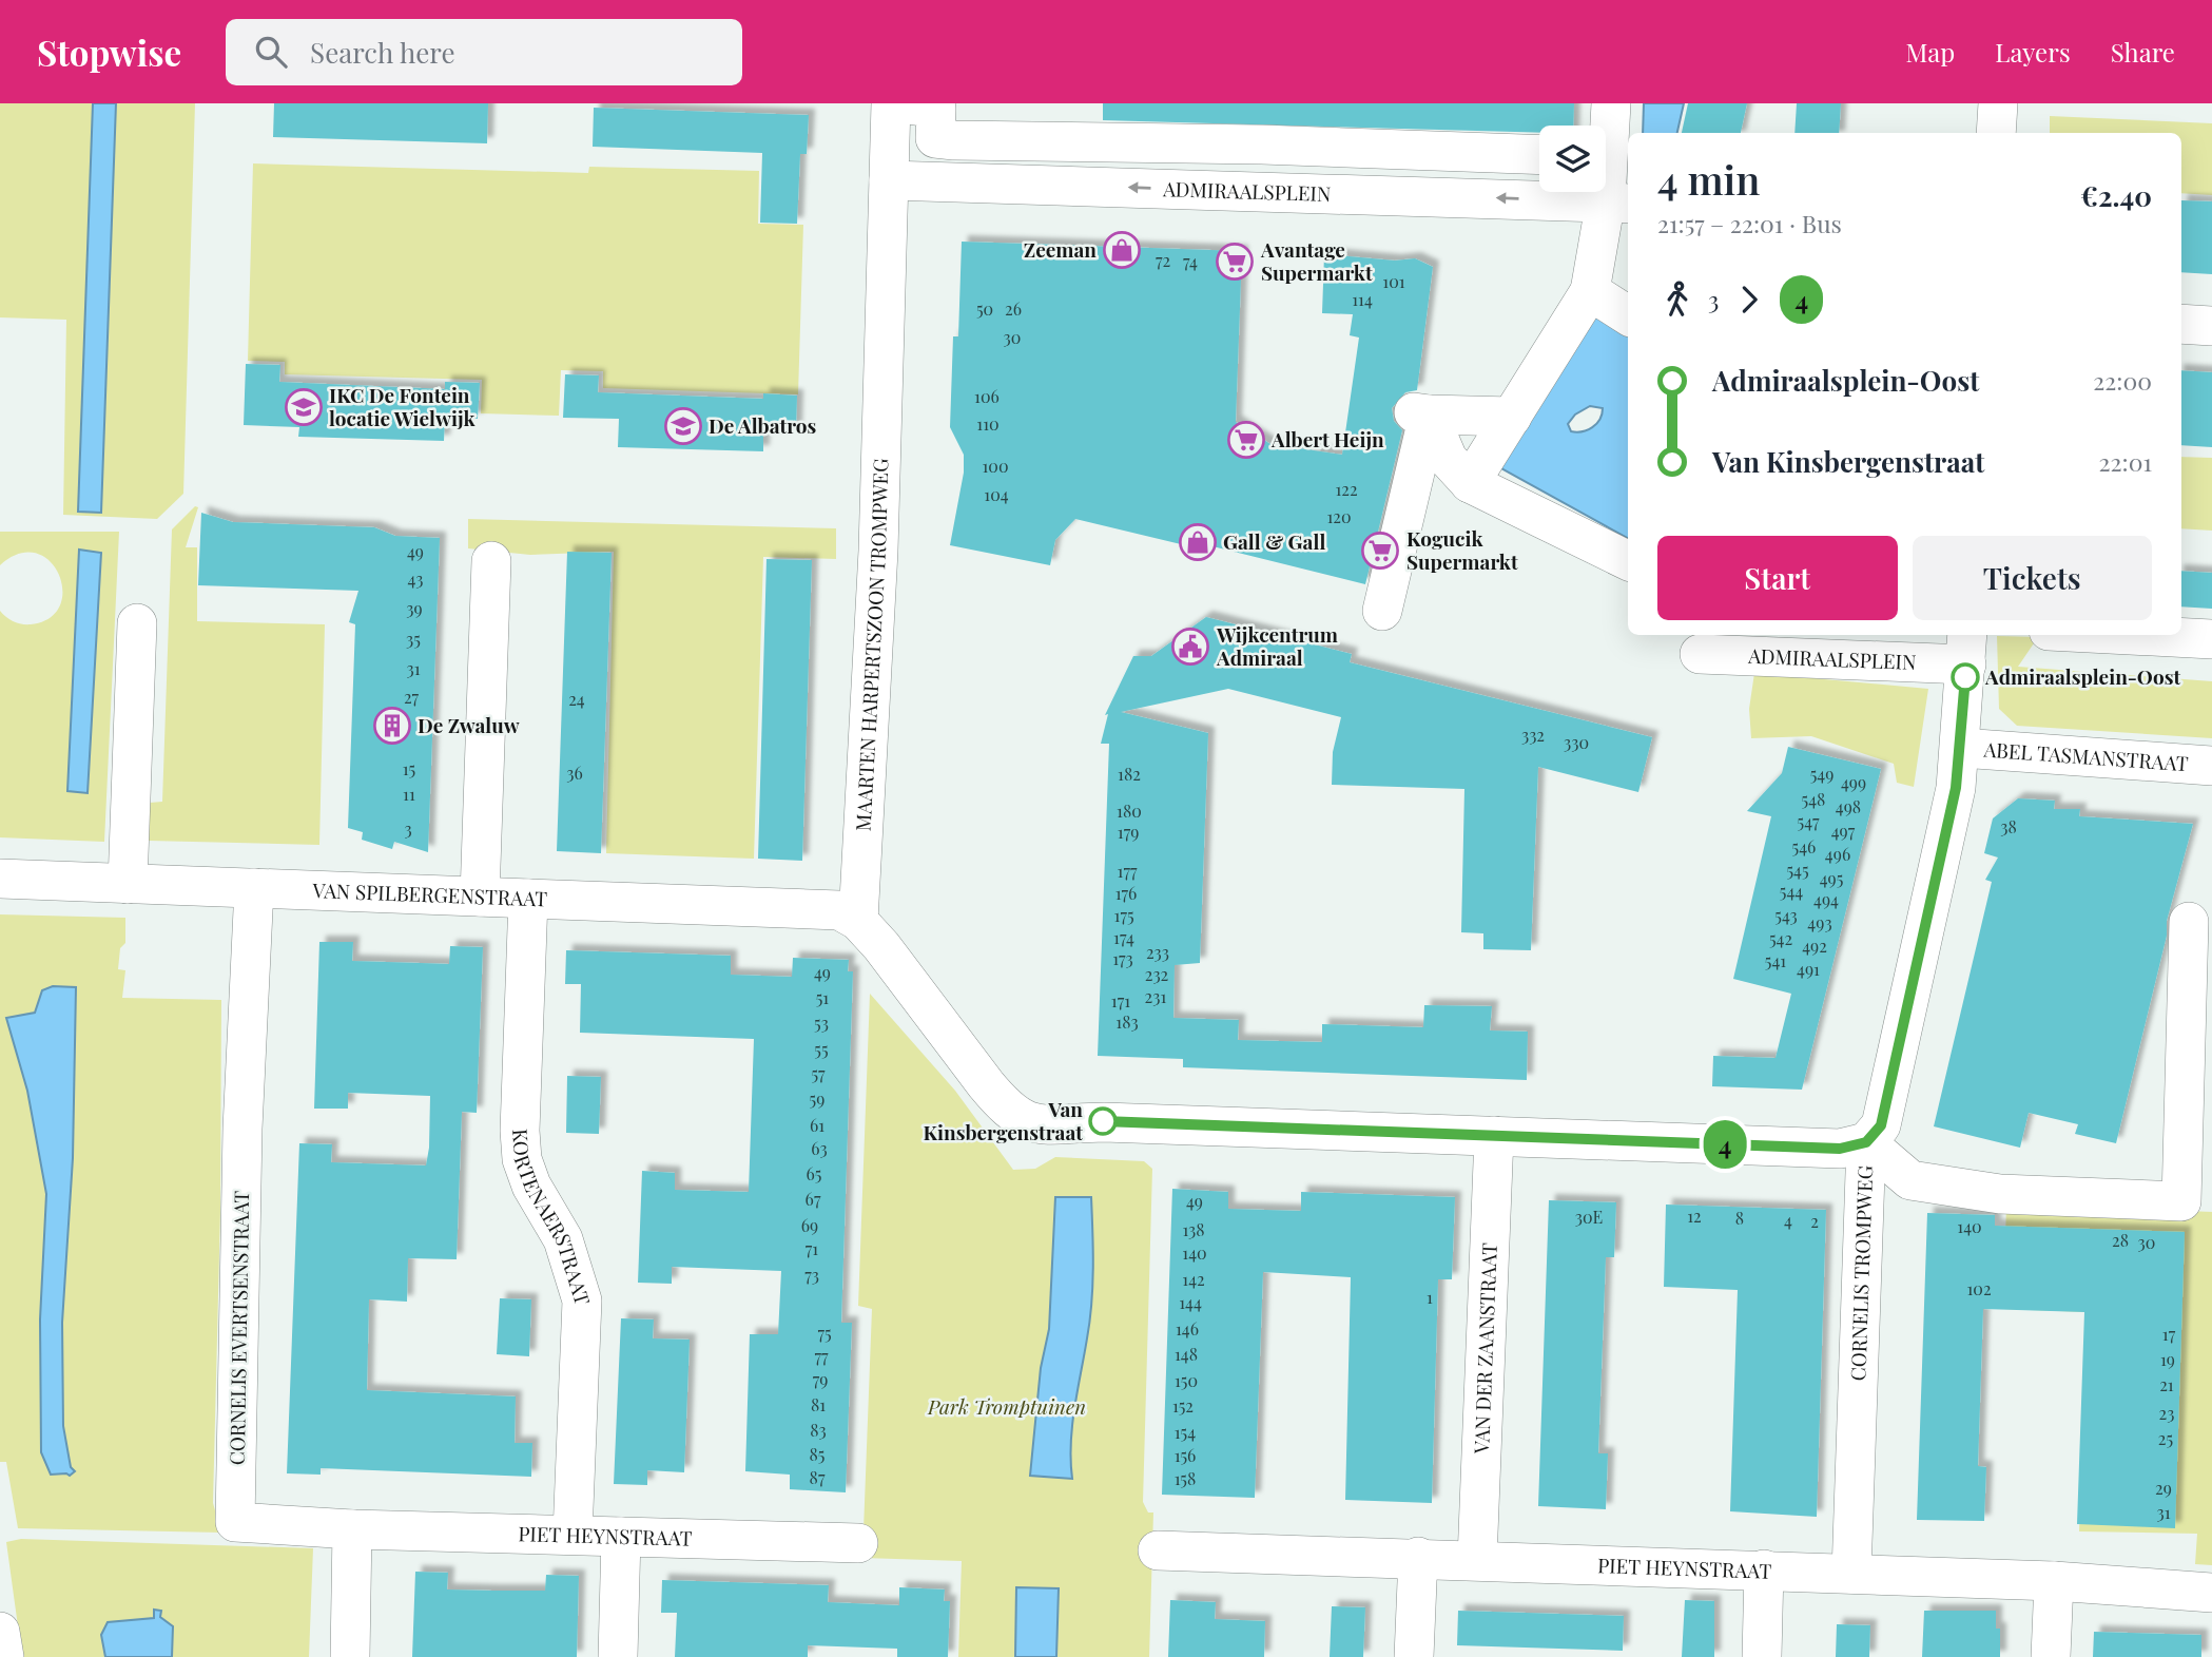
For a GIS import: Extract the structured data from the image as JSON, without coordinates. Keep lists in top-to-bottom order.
{
  "streets": {
    "street": [
      "ADMIRAALSPLEIN",
      "MAARTEN HARPERTSZOON TROMPWEG",
      "ABEL TASMANSTRAAT",
      "VAN SPILBERGENSTRAAT",
      "KORTENAERSTRAAT",
      "CORNELIS TROMPWEG",
      "CORNELIS EVERTSENSTRAAT",
      "VAN DER ZAANSTRAAT",
      "PIET HEYNSTRAAT"
    ]
  },
  "crossings": [
    ["ADMIRAALSPLEIN", "MAARTEN HARPERTSZOON TROMPWEG"],
    ["ADMIRAALSPLEIN", "CORNELIS TROMPWEG"],
    ["MAARTEN HARPERTSZOON TROMPWEG", "VAN SPILBERGENSTRAAT"],
    ["ABEL TASMANSTRAAT", "CORNELIS TROMPWEG"],
    ["VAN SPILBERGENSTRAAT", "KORTENAERSTRAAT"],
    ["VAN SPILBERGENSTRAAT", "CORNELIS EVERTSENSTRAAT"],
    ["KORTENAERSTRAAT", "PIET HEYNSTRAAT"],
    ["CORNELIS TROMPWEG", "PIET HEYNSTRAAT"],
    ["CORNELIS EVERTSENSTRAAT", "PIET HEYNSTRAAT"],
    ["VAN DER ZAANSTRAAT", "PIET HEYNSTRAAT"]
  ],
  "parks": ["Park Tromptuinen"],
  "places": {
    "shop": ["Zeeman", "Gall & Gall"],
    "supermarket": ["Avantage Supermarkt", "Albert Heijn", "Kogucik Supermarkt"],
    "school or university": ["IKC De Fontein locatie Wielwijk", "De Albatros"],
    "public building": ["Wijkcentrum Admiraal"],
    "other": ["Admiraalsplein-Oost", "Van Kinsbergenstraat"],
    "building": ["De Zwaluw"]
  },
  "lines": ["bus line 4"],
  "house_numbers": [
    "72",
    "74",
    "101",
    "114",
    "50",
    "26",
    "30",
    "106",
    "110",
    "100",
    "122",
    "104",
    "120",
    "49",
    "43",
    "39",
    "35",
    "31",
    "27",
    "24",
    "332",
    "330",
    "15",
    "36",
    "182",
    "549",
    "499",
    "11",
    "548",
    "498",
    "180",
    "547",
    "38",
    "3",
    "497",
    "179",
    "546",
    "496",
    "545",
    "177",
    "495",
    "544",
    "176",
    "494",
    "175",
    "543",
    "493",
    "174",
    "542",
    "492",
    "233",
    "173",
    "541",
    "491",
    "49",
    "232",
    "231",
    "51",
    "171",
    "183",
    "53",
    "55",
    "57",
    "59",
    "61",
    "63",
    "65",
    "67",
    "49",
    "12",
    "30E",
    "8",
    "4",
    "2",
    "69",
    "140",
    "138",
    "28",
    "30",
    "71",
    "140",
    "73",
    "142",
    "102",
    "1",
    "144",
    "146",
    "75",
    "17",
    "148",
    "77",
    "19",
    "79",
    "150",
    "21",
    "81",
    "152",
    "23",
    "83",
    "154",
    "25",
    "85",
    "156",
    "87",
    "158",
    "29",
    "31"
  ],
  "page": {
    "header": "Stopwise",
    "search": "Search here",
    "nav": ["Map", "Layers", "Share"],
    "on_map": "4",
    "heading": ["4 min", "21:57 – 22:01 · Bus", "€2.40"],
    "legs": ["3", "4"],
    "list": [
      {
        "name": "Admiraalsplein-Oost",
        "value": "22:00"
      },
      {
        "name": "Van Kinsbergenstraat",
        "value": "22:01"
      }
    ],
    "buttons": ["Start", "Tickets"]
  }
}
